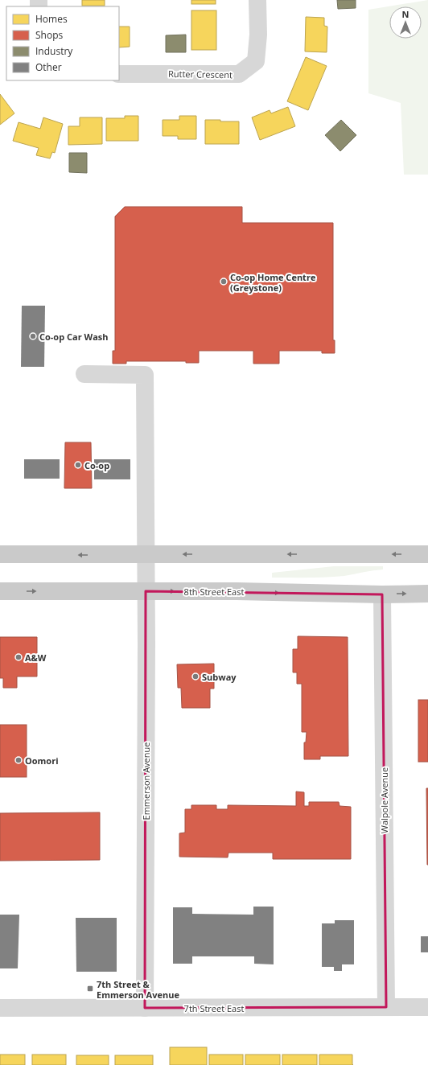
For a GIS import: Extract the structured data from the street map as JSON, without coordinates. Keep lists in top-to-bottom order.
{
  "streets": {
    "main road": ["8th Street East"],
    "street": [
      "Rutter Crescent",
      "Emmerson Avenue",
      "Walpole Avenue",
      "7th Street East"
    ]
  },
  "crossings": [
    ["8th Street East", "Emmerson Avenue"],
    ["8th Street East", "Walpole Avenue"],
    ["Emmerson Avenue", "7th Street East"],
    ["Walpole Avenue", "7th Street East"]
  ],
  "places": {
    "other": [
      "Co-op Home Centre (Greystone)",
      "Co-op Car Wash",
      "Co-op",
      "A&W",
      "Subway",
      "Oomori"
    ],
    "transit": ["7th Street & Emmerson Avenue"]
  },
  "legend": [
    "Homes",
    "Shops",
    "Industry",
    "Other"
  ],
  "north": "top"
}
